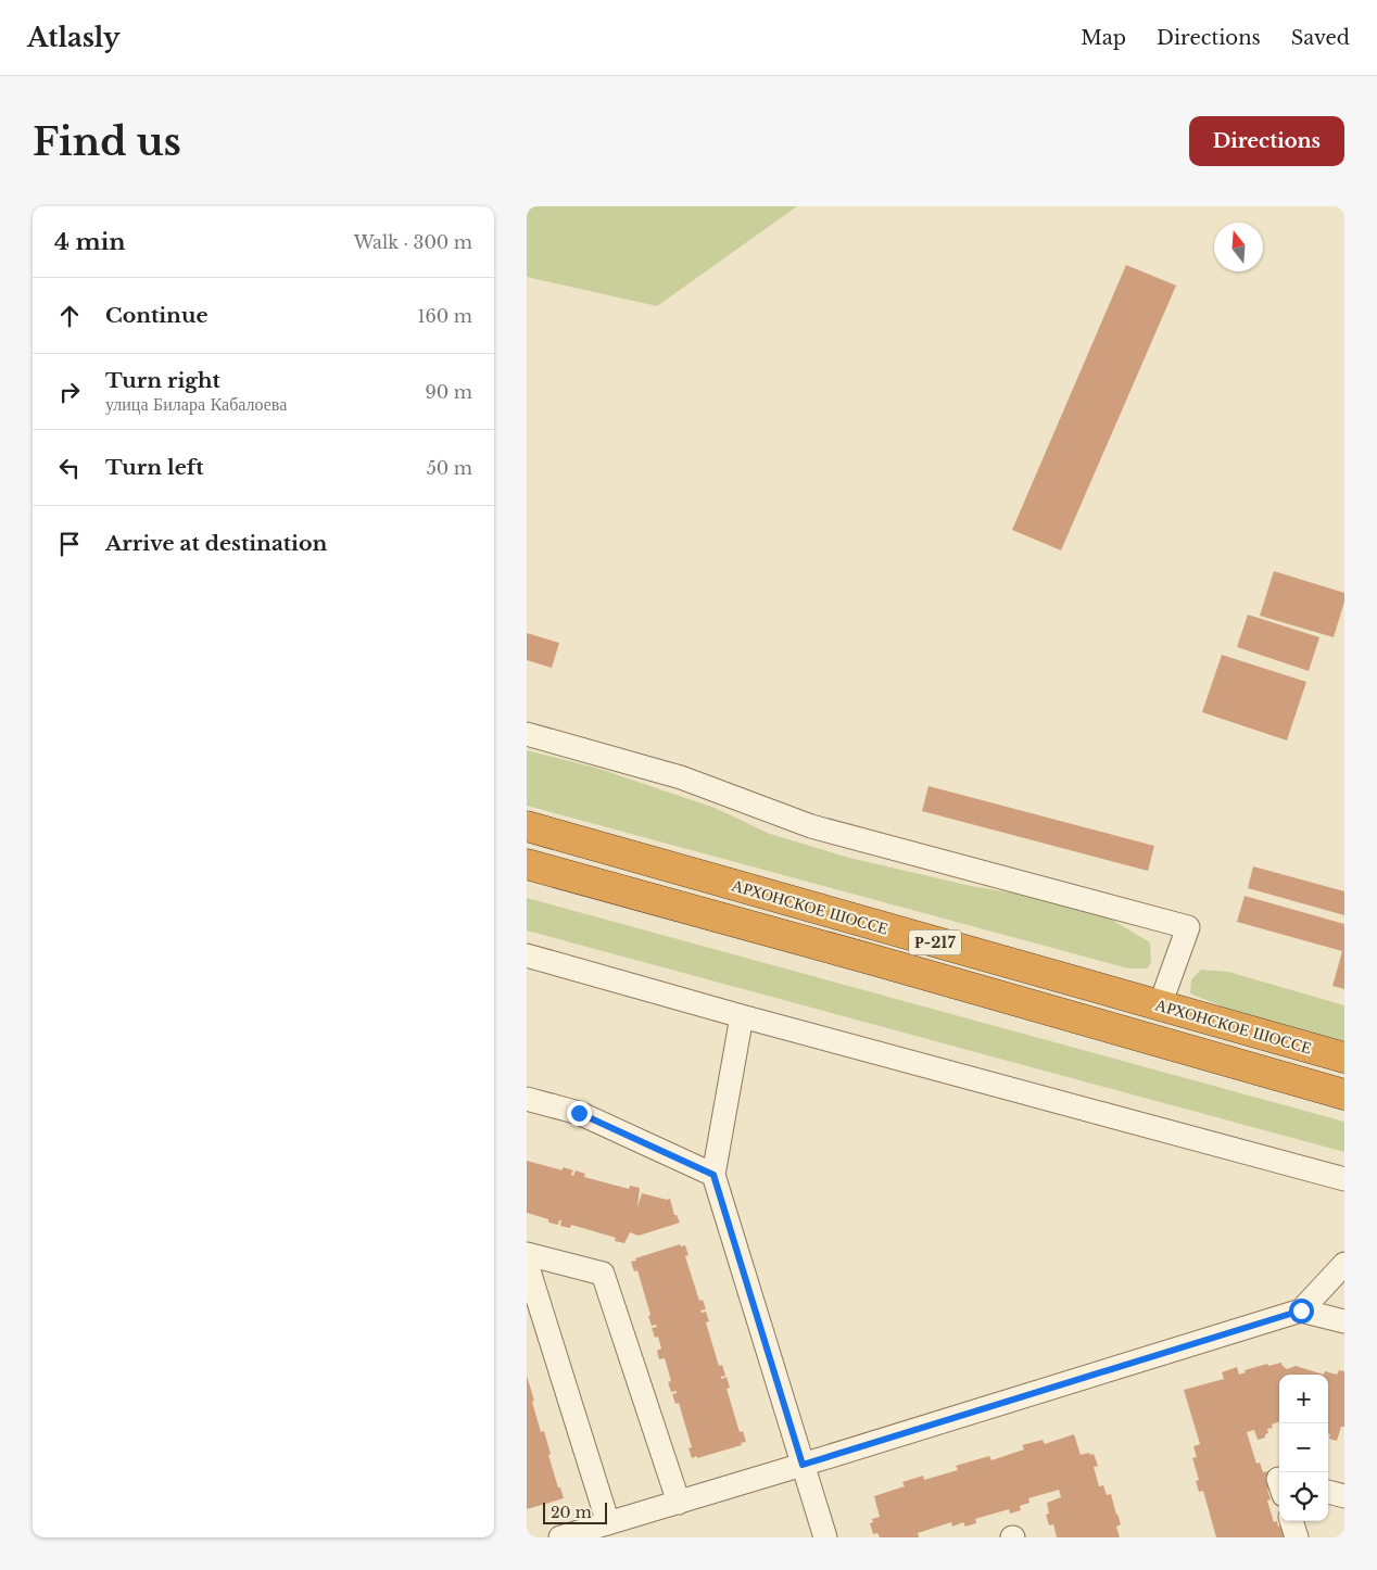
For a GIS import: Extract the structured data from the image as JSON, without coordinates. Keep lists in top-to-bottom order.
{
  "streets": {
    "highway": ["АРХОНСКОЕ ШОССЕ", "Р-217"]
  },
  "scale_bar": "20 m",
  "north": "top",
  "page": {
    "header": "Atlasly",
    "nav": ["Map", "Directions", "Saved"],
    "buttons": "Directions",
    "title": "Find us",
    "heading": ["4 min", "Walk · 300 m"],
    "list": [
      ["Continue", "160 m"],
      ["Turn right", "улица Билара Кабалоева", "90 m"],
      ["Turn left", "50 m"],
      "Arrive at destination"
    ],
    "map_buttons": ["+", "−"],
    "scale": "20 m"
  }
}
